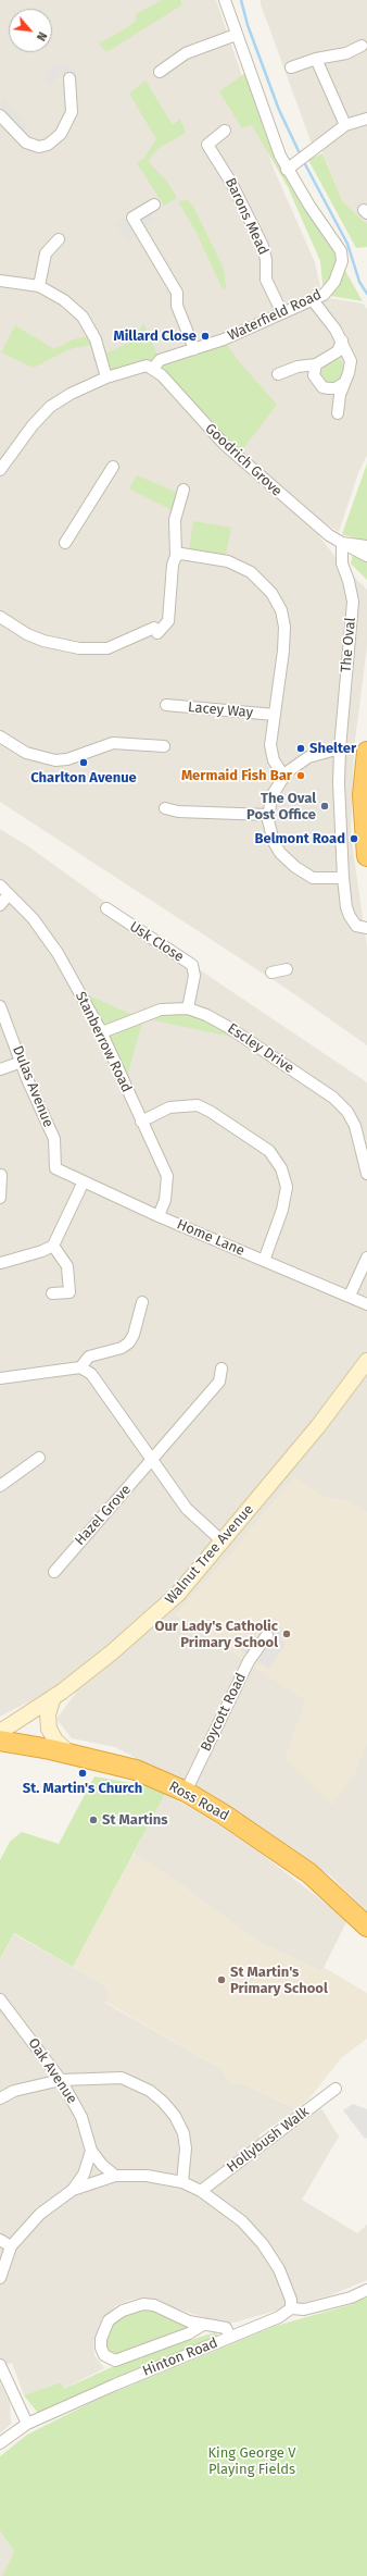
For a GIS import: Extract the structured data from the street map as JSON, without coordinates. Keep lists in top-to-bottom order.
{
  "streets": {
    "highway": ["Ross Road"],
    "street": [
      "Barons Mead",
      "Waterfield Road",
      "Goodrich Grove",
      "The Oval",
      "Lacey Way",
      "Usk Close",
      "Stanberrow Road",
      "Escley Drive",
      "Dulas Avenue",
      "Home Lane",
      "Hazel Grove",
      "Walnut Tree Avenue",
      "Boycott Road",
      "Oak Avenue",
      "Hollybush Walk",
      "Hinton Road"
    ]
  },
  "crossings": [
    ["Barons Mead", "Waterfield Road"],
    ["Waterfield Road", "Goodrich Grove"],
    ["Goodrich Grove", "The Oval"],
    ["Usk Close", "Escley Drive"],
    ["Stanberrow Road", "Escley Drive"],
    ["Stanberrow Road", "Home Lane"],
    ["Dulas Avenue", "Home Lane"],
    ["Boycott Road", "Ross Road"]
  ],
  "parks": ["King George V Playing Fields"],
  "places": [
    "Millard Close",
    "Shelter",
    "Charlton Avenue",
    "Mermaid Fish Bar",
    "The Oval Post Office",
    "Belmont Road",
    "Our Lady's Catholic Primary School",
    "St. Martin's Church",
    "St Martins",
    "St Martin's Primary School"
  ],
  "north": "bottom right"
}
